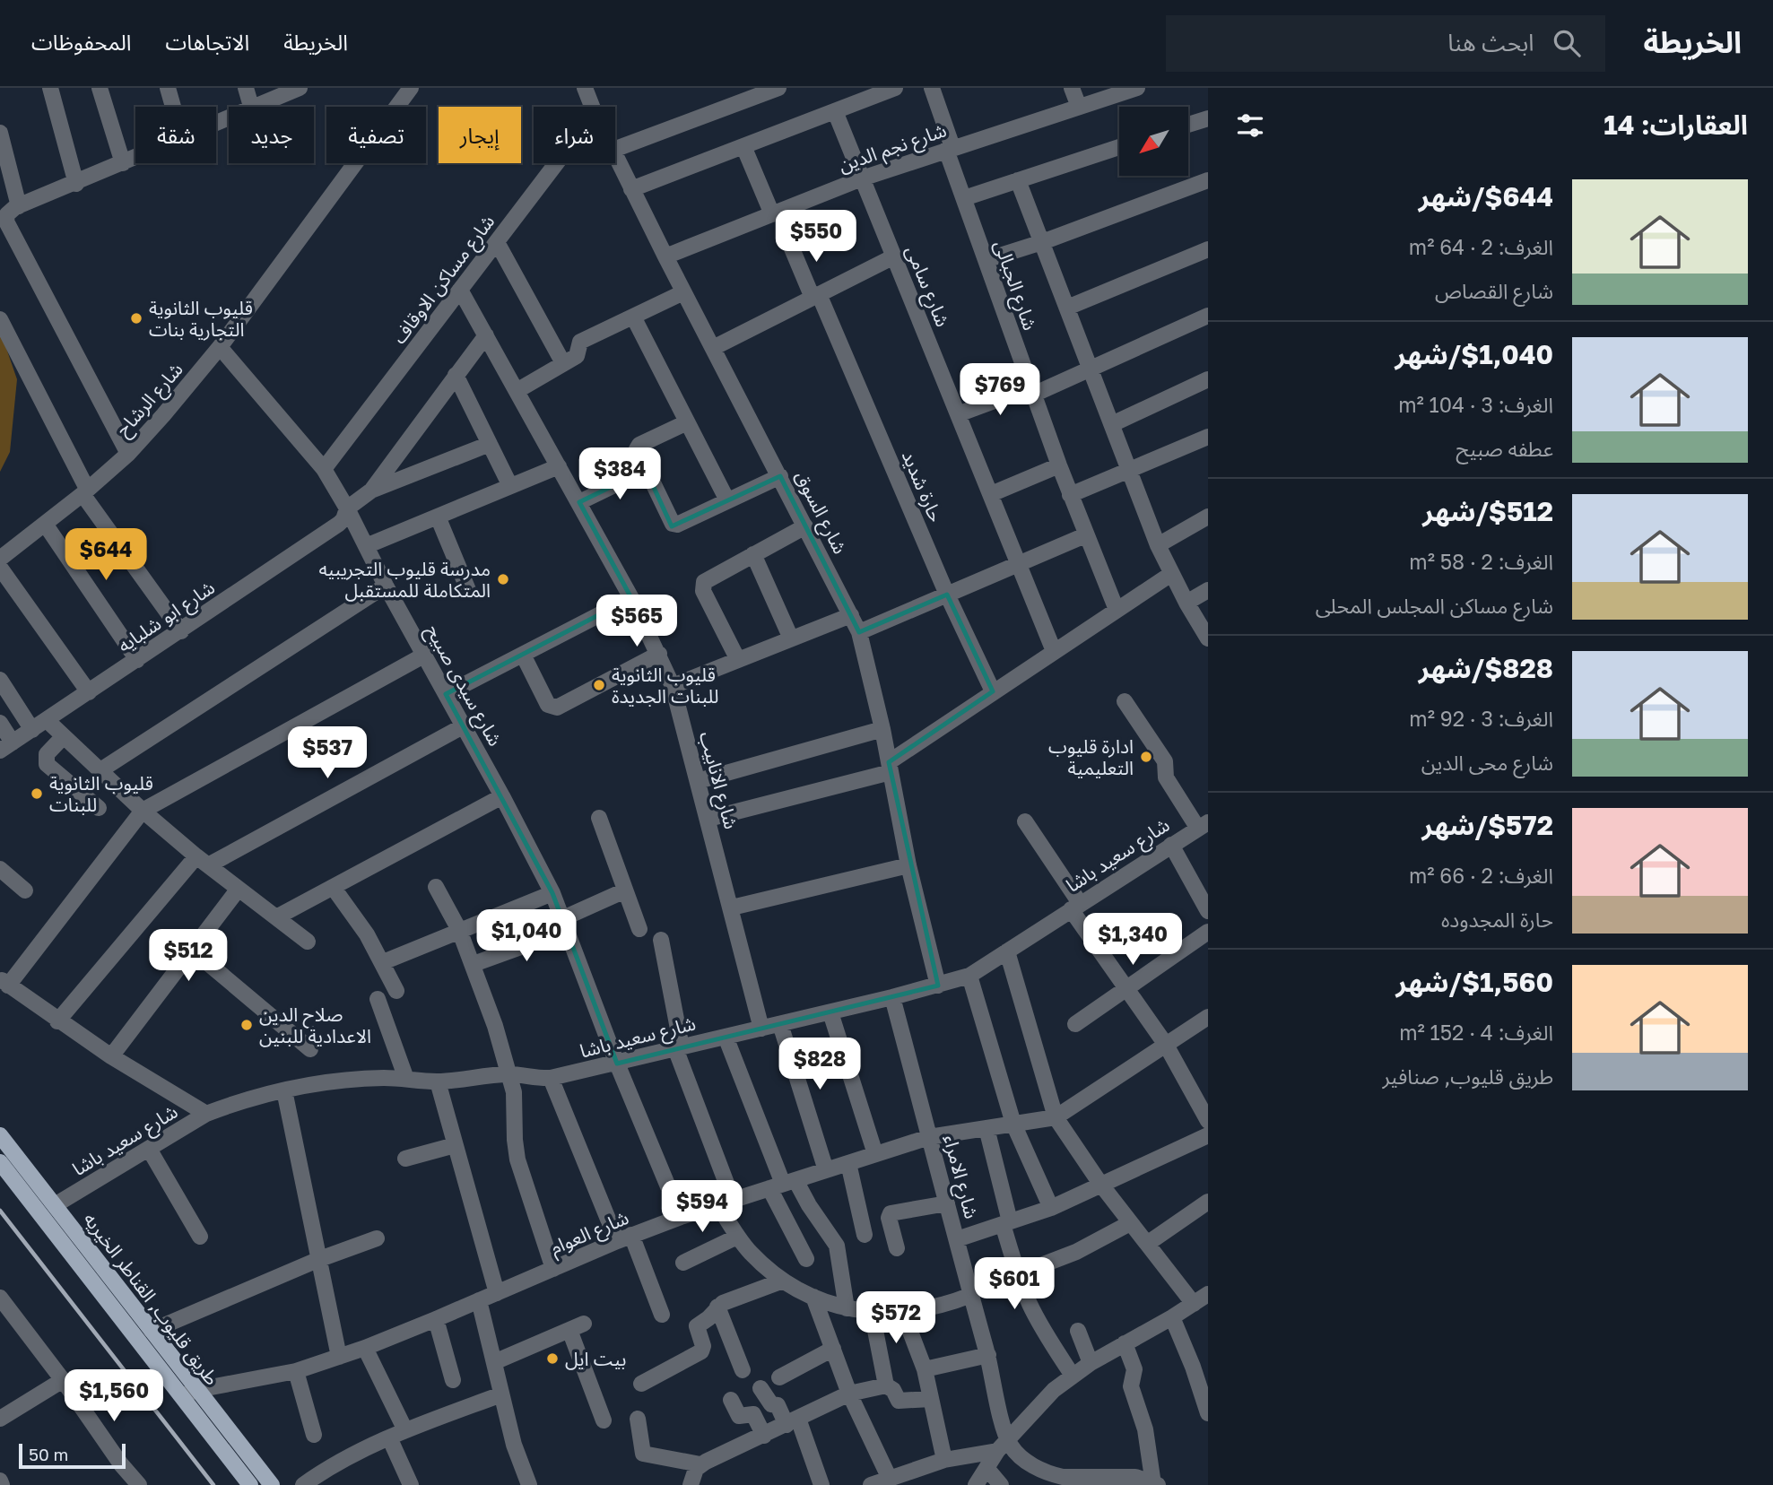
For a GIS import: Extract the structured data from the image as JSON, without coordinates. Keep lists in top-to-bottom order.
{
  "streets": {
    "main road": ["طريق قليوب, القناطر الخيريه"],
    "street": [
      "شارع نجم الدين",
      "شارع مساكن الاوقاف",
      "شارع الجبالى",
      "شارع سامى",
      "شارع الرشاح",
      "حارة شديد",
      "شارع السوق",
      "شارع ابو شلبايه",
      "شارع سيدى صبيح",
      "شارع الانابيب",
      "شارع سعيد باشا",
      "شارع الامراء",
      "شارع العوام"
    ]
  },
  "crossings": [
    ["شارع نجم الدين", "شارع الجبالى"],
    ["شارع نجم الدين", "شارع سامى"],
    ["شارع نجم الدين", "شارع السوق"],
    ["شارع مساكن الاوقاف", "شارع سيدى صبيح"],
    ["شارع مساكن الاوقاف", "شارع الانابيب"],
    ["شارع الرشاح", "شارع سيدى صبيح"],
    ["شارع السوق", "شارع سعيد باشا"],
    ["شارع ابو شلبايه", "شارع سيدى صبيح"],
    ["شارع سيدى صبيح", "شارع سعيد باشا"],
    ["شارع سيدى صبيح", "شارع العوام"],
    ["شارع الانابيب", "شارع سعيد باشا"],
    ["شارع سعيد باشا", "شارع الامراء"],
    ["شارع سعيد باشا", "طريق قليوب, القناطر الخيريه"],
    ["شارع الامراء", "شارع العوام"],
    ["شارع العوام", "طريق قليوب, القناطر الخيريه"]
  ],
  "places": [
    "قليوب الثانوية التجارية بنات",
    "مدرسة قليوب التجريبيه المتكاملة للمستقبل",
    "قليوب الثانوية للبنات الجديدة",
    "ادارة قليوب التعليمية",
    "قليوب الثانوية للبنات",
    "صلاح الدين الاعدادية للبنين",
    "بيت ايل"
  ],
  "scale_bar": "50 m",
  "north": "bottom left",
  "page": {
    "header": "الخريطة",
    "search": "ابحث هنا",
    "nav": ["الخريطة", "الاتجاهات", "المحفوظات"],
    "heading": "العقارات: 14",
    "chip": [
      "شراء",
      "إيجار",
      "تصفية",
      "جديد",
      "شقة"
    ],
    "list": [
      {
        "name": "$644/شهر",
        "note": "الغرف: 2 · 64 m² · شارع القصاص"
      },
      {
        "name": "$1,040/شهر",
        "note": "الغرف: 3 · 104 m² · عطفه صبيح"
      },
      {
        "name": "$512/شهر",
        "note": "الغرف: 2 · 58 m² · شارع مساكن المجلس المحلى"
      },
      {
        "name": "$828/شهر",
        "note": "الغرف: 3 · 92 m² · شارع محى الدين"
      },
      {
        "name": "$572/شهر",
        "note": "الغرف: 2 · 66 m² · حارة المجدوده"
      },
      {
        "name": "$1,560/شهر",
        "note": "الغرف: 4 · 152 m² · طريق قليوب, صنافير"
      }
    ],
    "price": [
      "$550",
      "$769",
      "$384",
      "$644",
      "$565",
      "$537",
      "$1,040",
      "$1,340",
      "$512",
      "$828",
      "$594",
      "$601",
      "$572",
      "$1,560"
    ],
    "scale": "50 m"
  }
}
